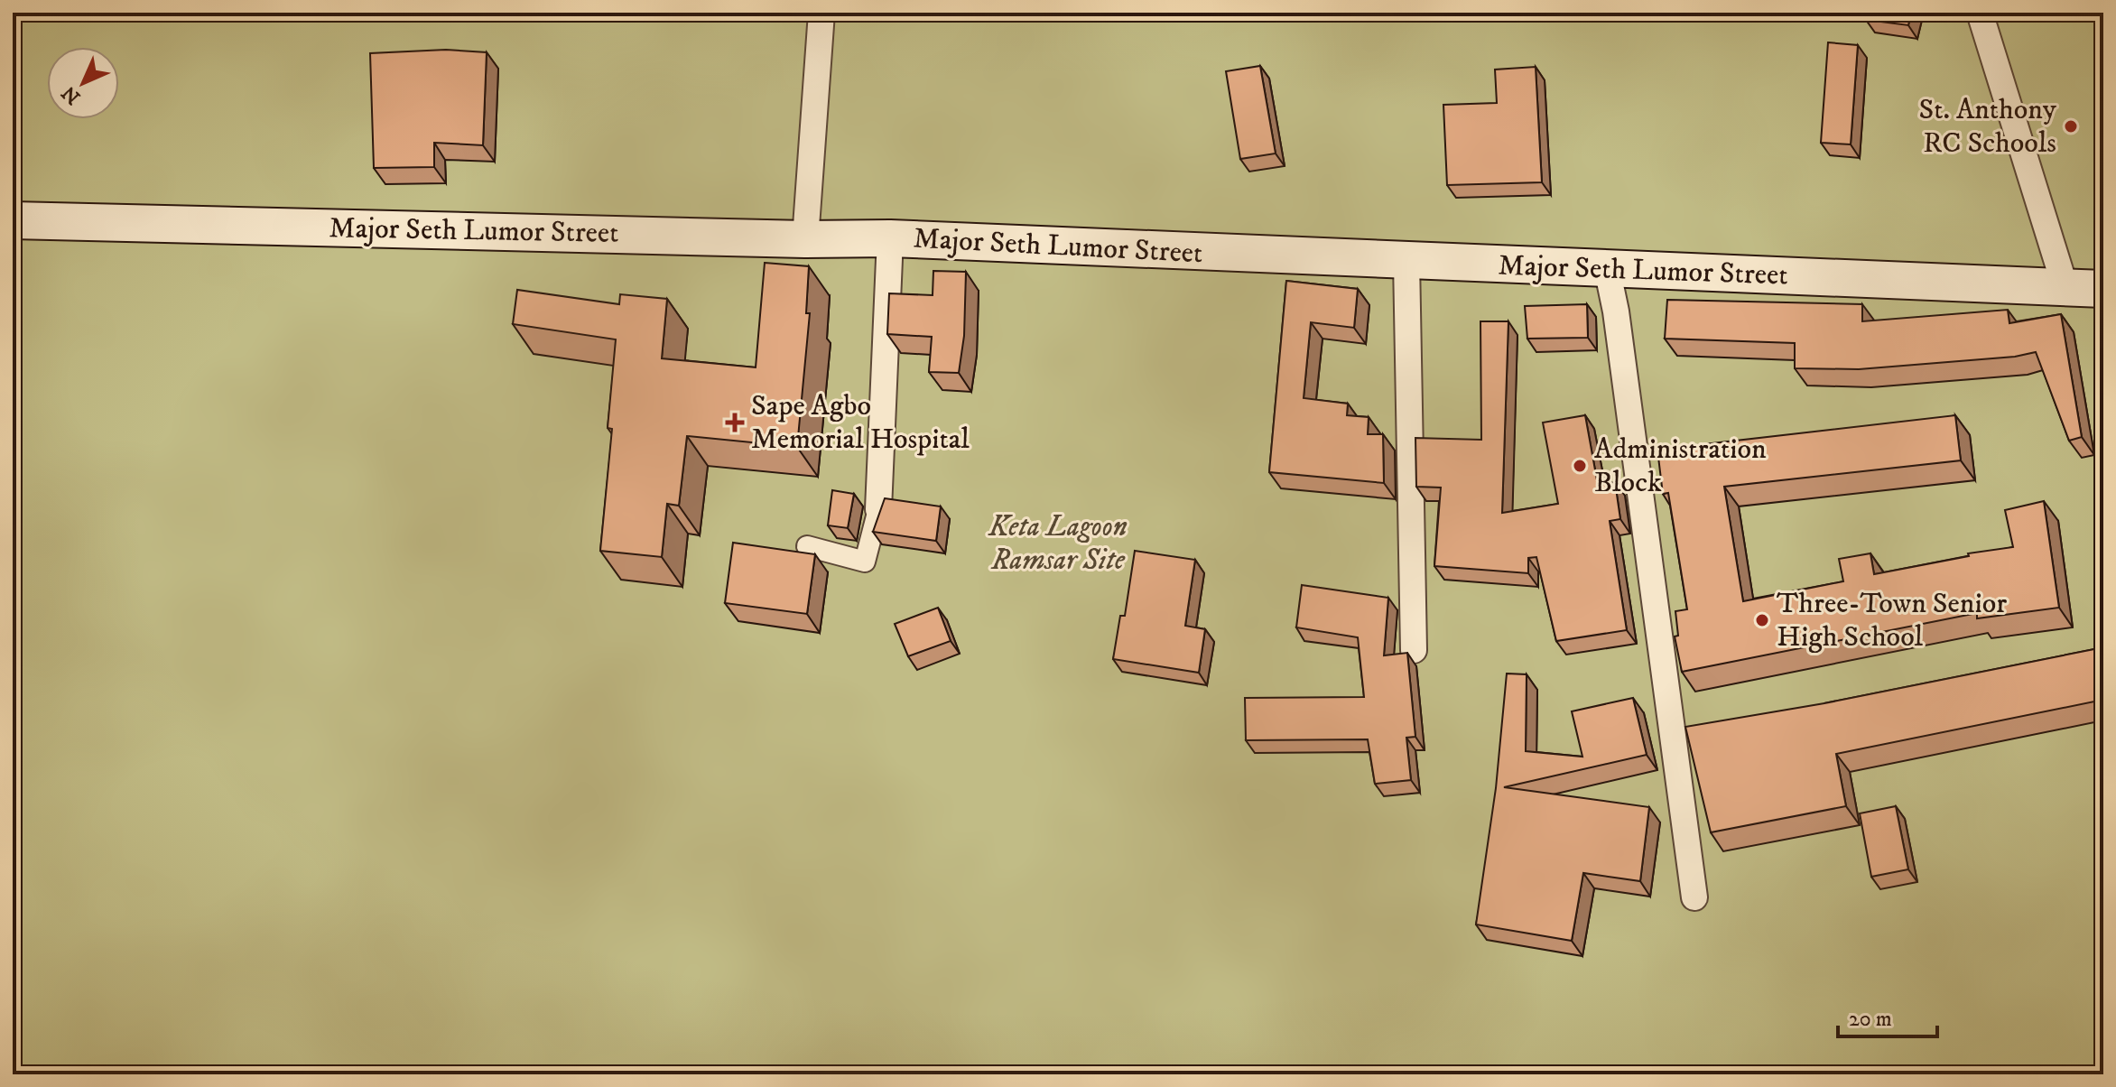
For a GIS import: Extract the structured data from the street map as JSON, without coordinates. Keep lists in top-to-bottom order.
{
  "streets": {
    "main road": ["Major Seth Lumor Street"]
  },
  "parks": ["Keta Lagoon Ramsar Site"],
  "places": {
    "other": ["St. Anthony RC Schools", "Administration Block", "Three-Town Senior High School"],
    "health": ["Sape Agbo Memorial Hospital"]
  },
  "scale_bar": "20 m",
  "north": "bottom left"
}
